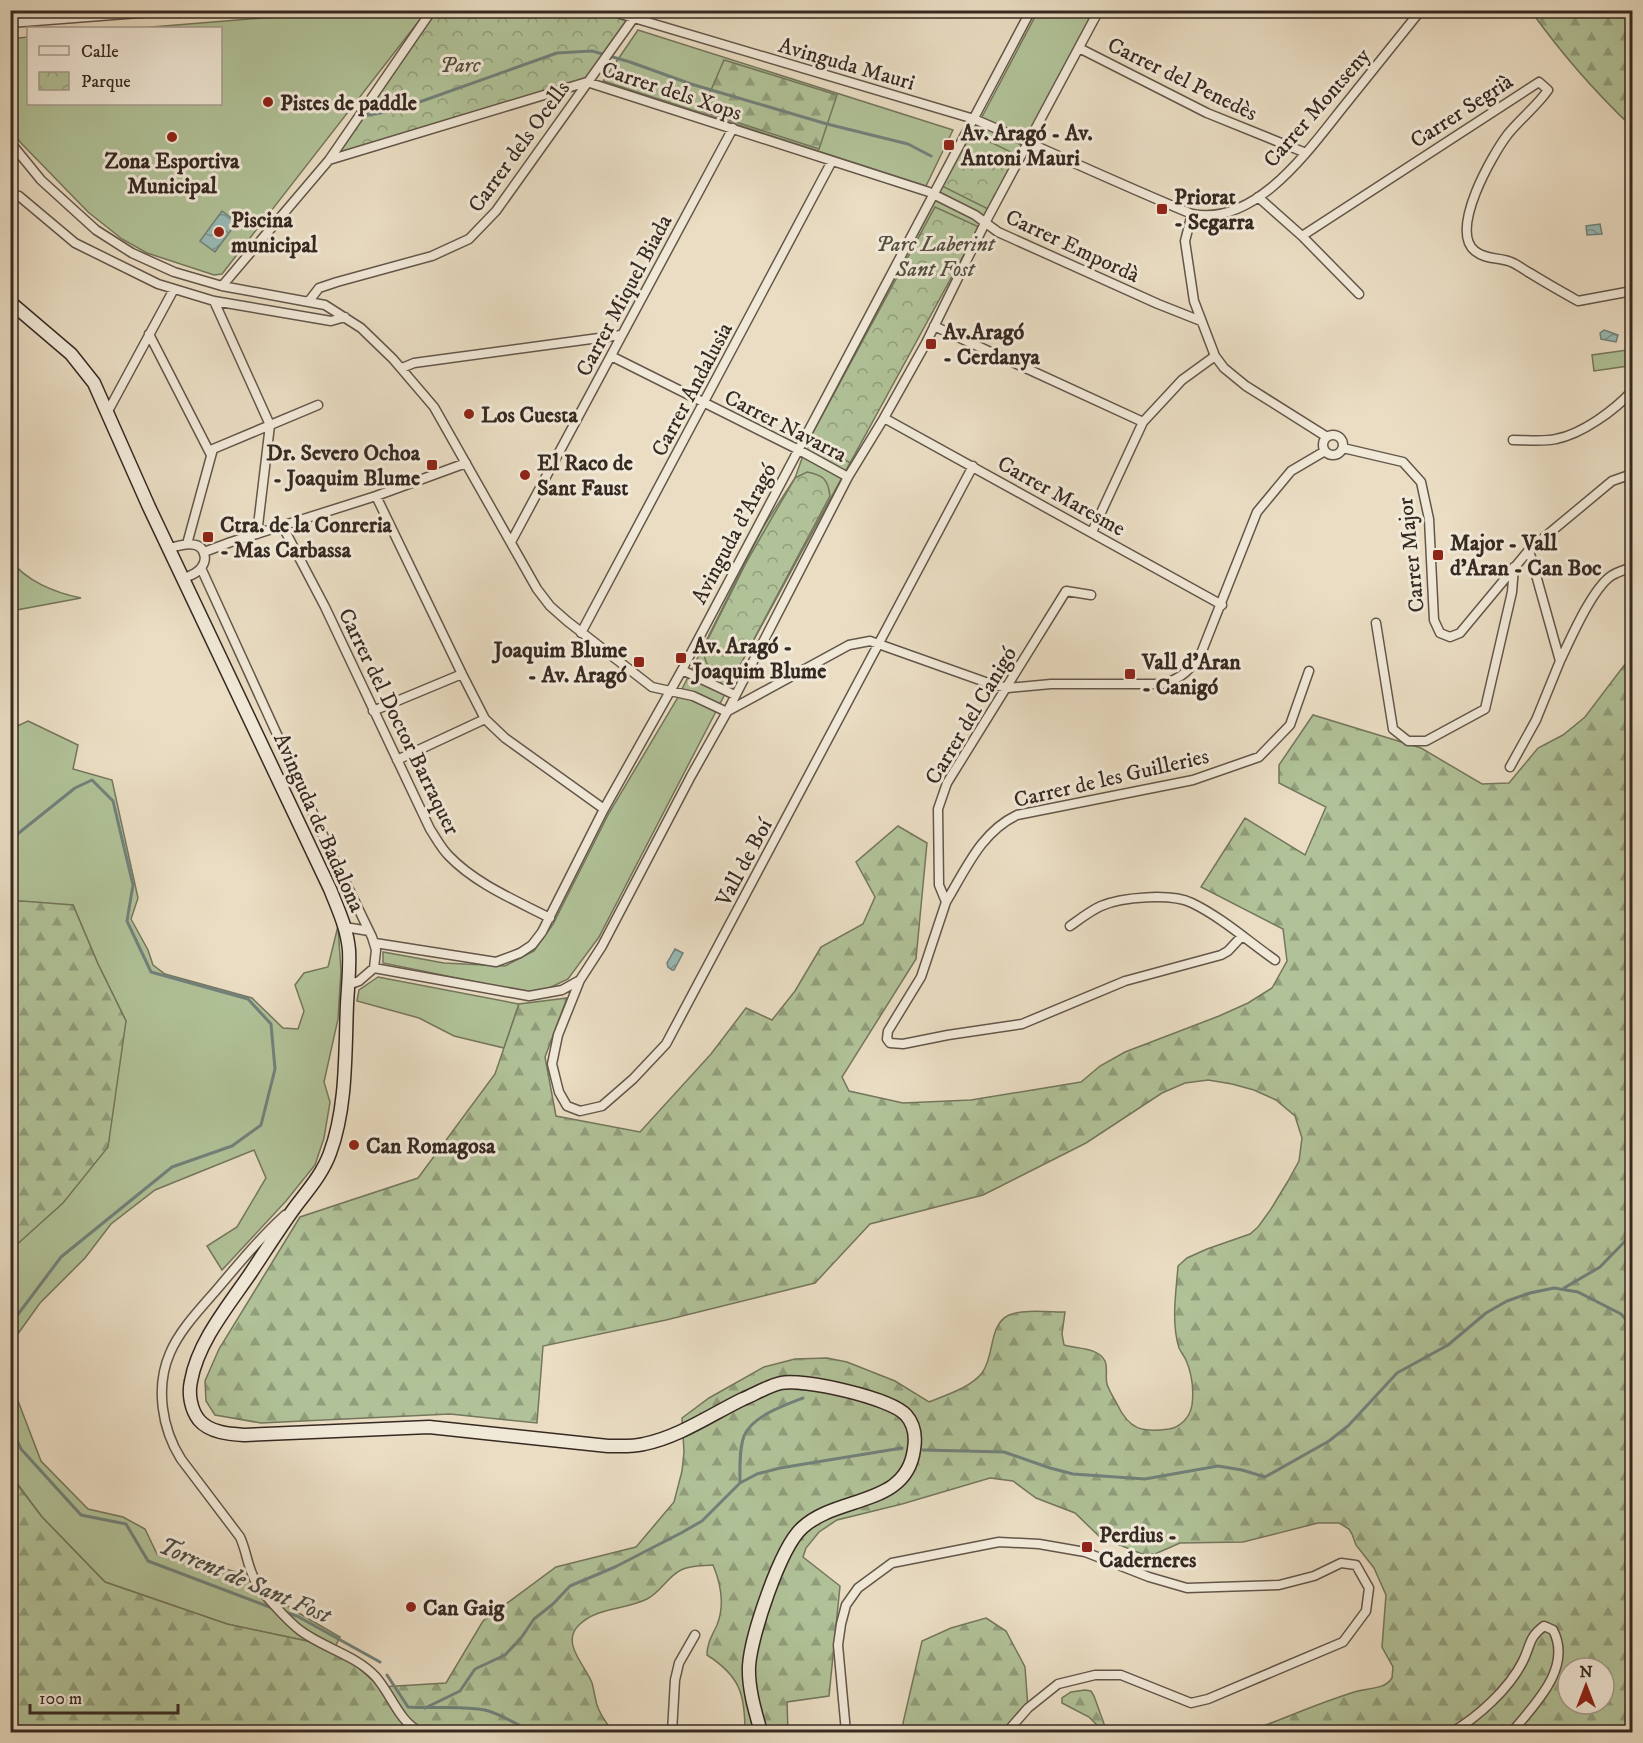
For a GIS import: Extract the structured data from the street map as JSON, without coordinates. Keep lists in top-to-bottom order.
{
  "streets": {
    "street": [
      "Avinguda Mauri",
      "Carrer del Penedès",
      "Carrer dels Xops",
      "Carrer Montseny",
      "Carrer Segrià",
      "Carrer dels Ocells",
      "Carrer Empordà",
      "Carrer Miquel Biada",
      "Carrer Andalusia",
      "Carrer Navarra",
      "Carrer Maresme",
      "Avinguda d'Aragó",
      "Carrer Major",
      "Carrer del Canigó",
      "Carrer del Doctor Barraquer",
      "Carrer de les Guilleries",
      "Avinguda de Badalona",
      "Vall de Boí"
    ]
  },
  "crossings": [
    ["Avinguda Mauri", "Carrer Montseny"],
    ["Avinguda Mauri", "Carrer dels Ocells"],
    ["Avinguda Mauri", "Avinguda d'Aragó"],
    ["Carrer del Penedès", "Carrer Montseny"],
    ["Carrer dels Xops", "Carrer dels Ocells"],
    ["Carrer dels Xops", "Carrer Empordà"],
    ["Carrer dels Xops", "Carrer Miquel Biada"],
    ["Carrer dels Xops", "Carrer Andalusia"],
    ["Carrer dels Xops", "Avinguda d'Aragó"],
    ["Carrer Empordà", "Avinguda d'Aragó"],
    ["Carrer Miquel Biada", "Carrer Navarra"],
    ["Carrer Andalusia", "Carrer Navarra"],
    ["Carrer Navarra", "Avinguda d'Aragó"],
    ["Carrer Maresme", "Vall de Boí"],
    ["Avinguda d'Aragó", "Carrer del Doctor Barraquer"],
    ["Carrer del Canigó", "Carrer de les Guilleries"]
  ],
  "water": ["Torrent de Sant Fost"],
  "parks": ["Parc", "Parc Laberint Sant Fost"],
  "places": {
    "other": [
      "Pistes de paddle",
      "Zona Esportiva Municipal",
      "Piscina municipal",
      "Los Cuesta",
      "El Raco de Sant Faust",
      "Can Romagosa",
      "Can Gaig"
    ],
    "transit": [
      "Av. Aragó - Av. Antoni Mauri",
      "Priorat - Segarra",
      "Av.Aragó - Cerdanya",
      "Dr. Severo Ochoa - Joaquim Blume",
      "Ctra. de la Conreria - Mas Carbassa",
      "Major - Vall d'Aran - Can Boc",
      "Av. Aragó - Joaquim Blume",
      "Joaquim Blume - Av. Aragó",
      "Vall d'Aran - Canigó",
      "Perdius - Caderneres"
    ]
  },
  "legend": ["Calle", "Parque"],
  "scale_bar": "100 m",
  "north": "top"
}
